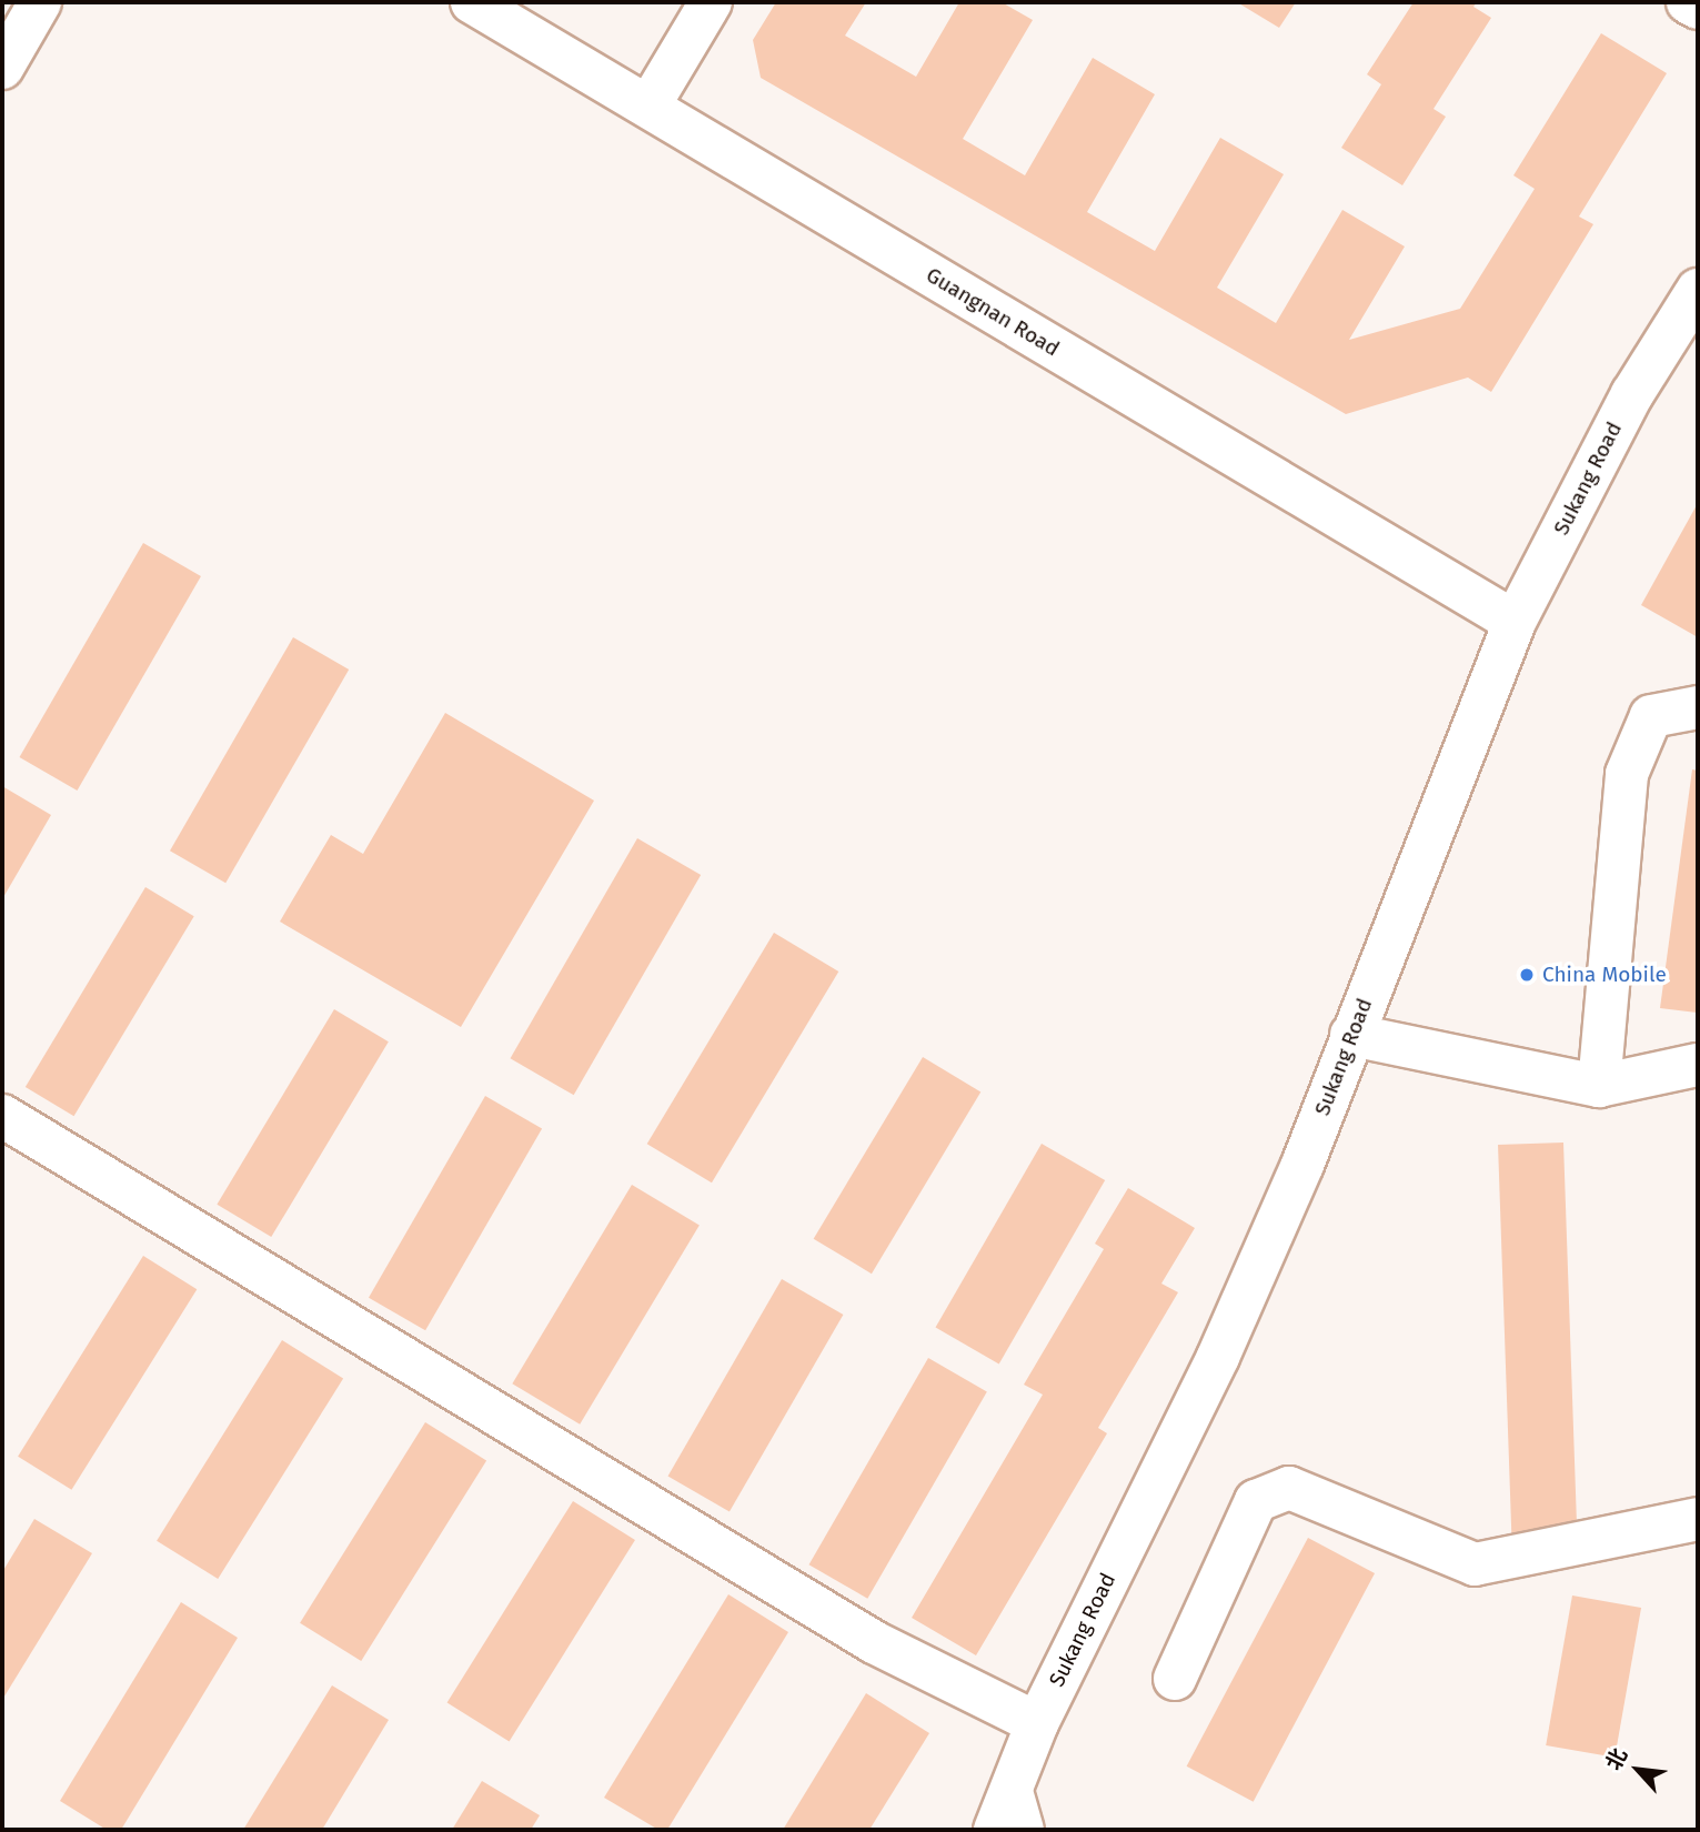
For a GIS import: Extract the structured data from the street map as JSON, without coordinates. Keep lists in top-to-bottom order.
{
  "streets": {
    "street": ["Guangnan Road", "Sukang Road"]
  },
  "crossings": [
    ["Guangnan Road", "Sukang Road"]
  ],
  "places": ["China Mobile"],
  "north": "top left"
}
